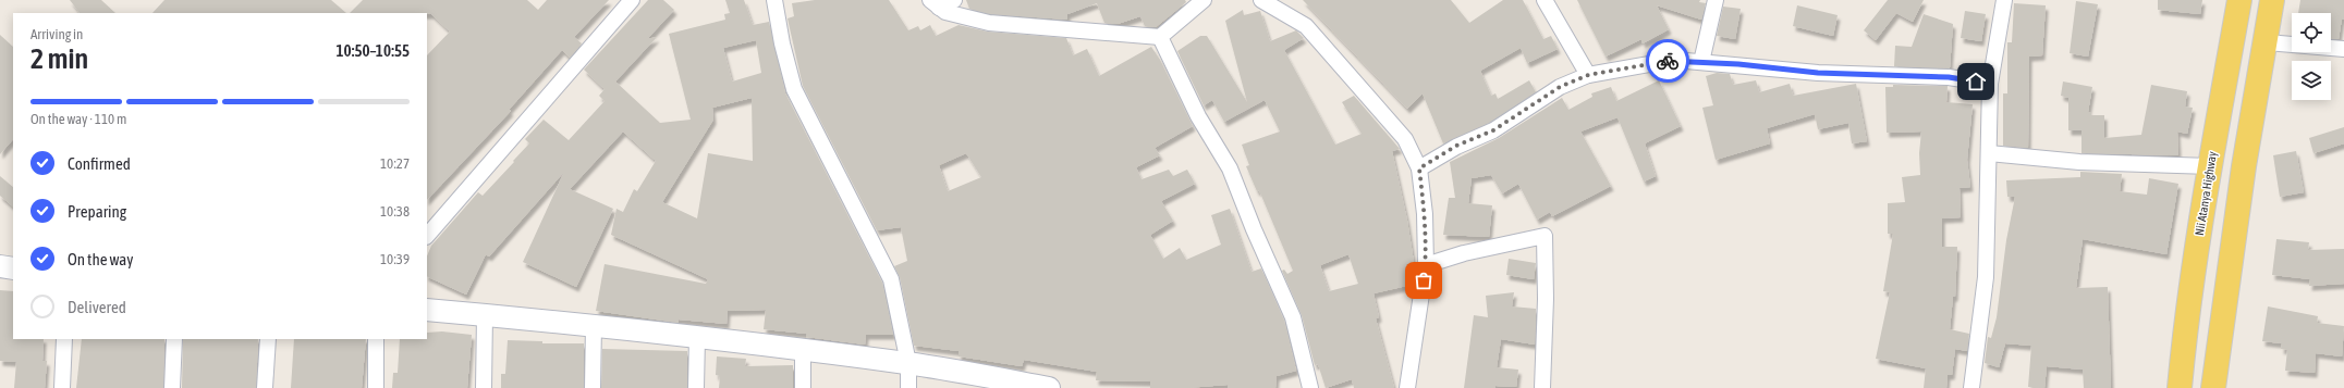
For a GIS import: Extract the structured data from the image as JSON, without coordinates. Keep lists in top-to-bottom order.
{
  "streets": {
    "main road": ["Nii Atanya Highway"]
  },
  "page": {
    "heading": ["2 min", "Arriving in", "10:50–10:55"],
    "bar": "On the way · 110 m",
    "list": [
      ["Confirmed", "10:27"],
      ["Preparing", "10:38"],
      ["On the way", "10:39"],
      "Delivered"
    ]
  }
}
